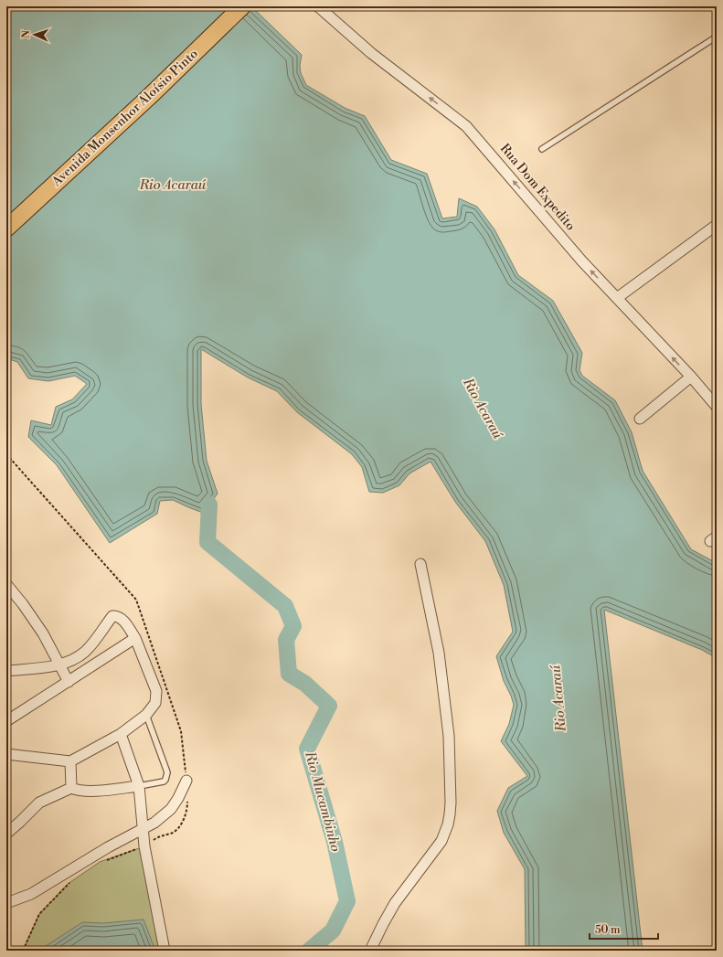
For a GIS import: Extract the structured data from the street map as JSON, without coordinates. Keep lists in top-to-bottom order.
{
  "streets": {
    "main road": ["Avenida Monsenhor Aloísio Pinto"],
    "street": ["Rua Dom Expedito"]
  },
  "one_way": ["Rua Dom Expedito"],
  "water": ["Rio Acaraú", "Rio Mucambinho"],
  "scale_bar": "50 m",
  "north": "left"
}
